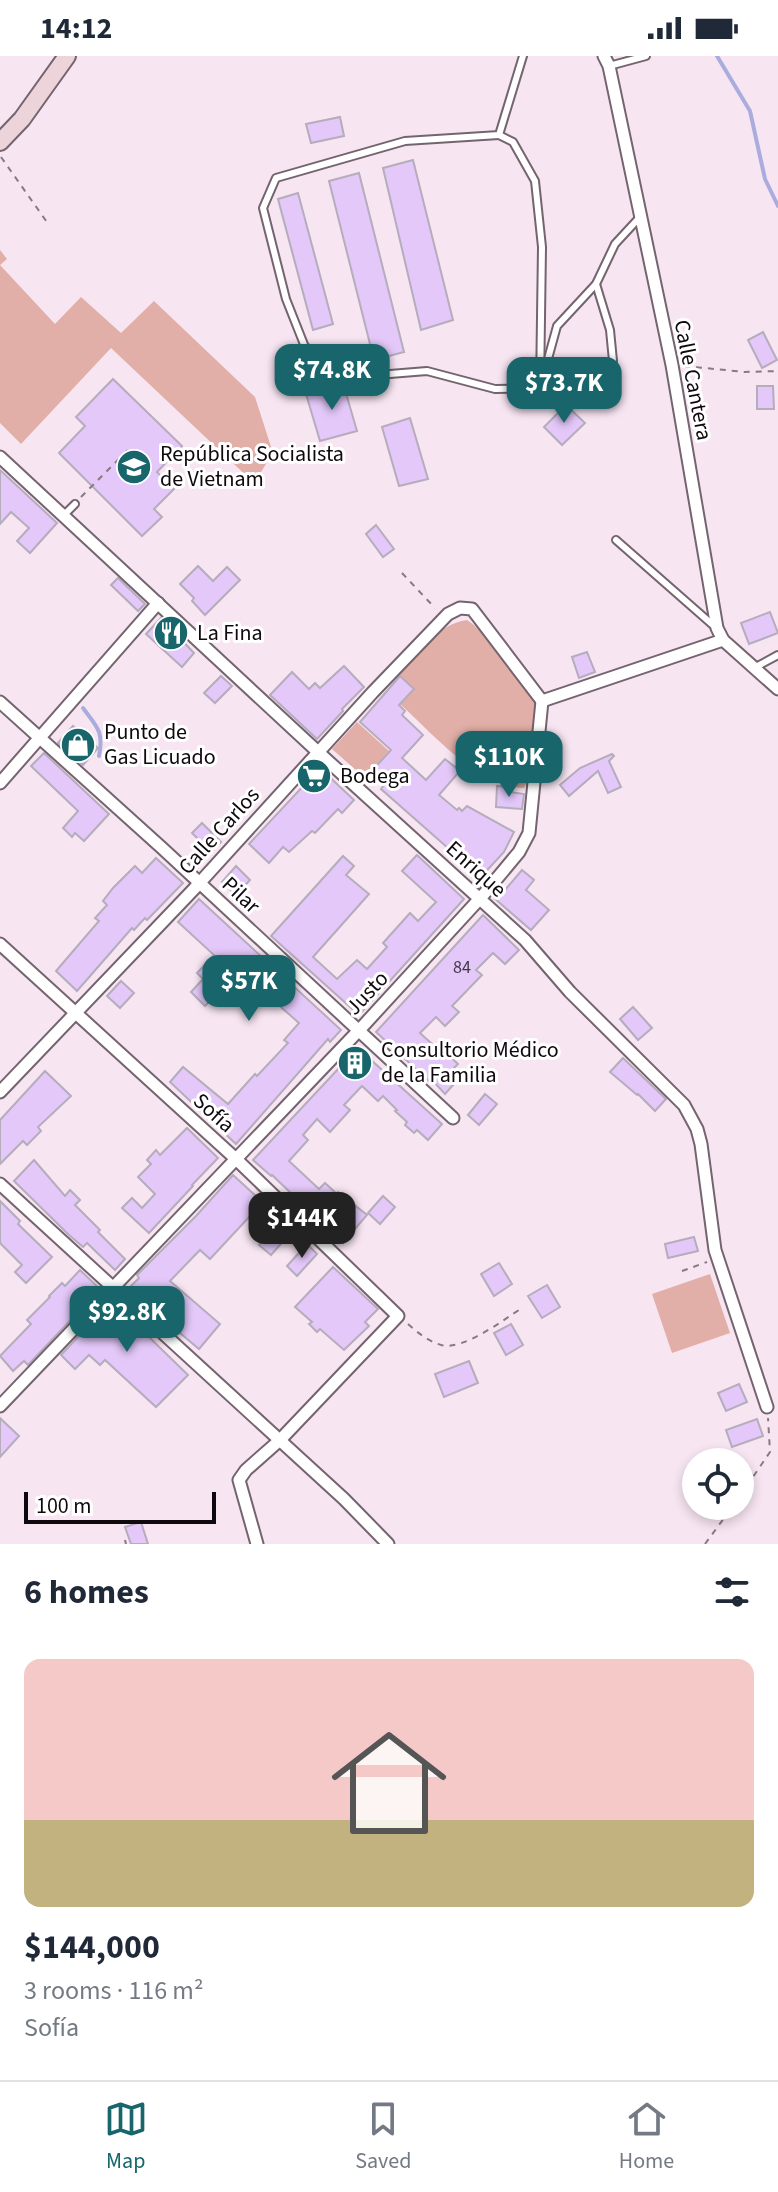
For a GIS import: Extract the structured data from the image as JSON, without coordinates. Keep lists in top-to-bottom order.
{
  "streets": {
    "street": [
      "Calle Cantera",
      "Calle Carlos",
      "Enrique",
      "Pilar",
      "Justo",
      "Sofía"
    ]
  },
  "crossings": [
    ["Calle Carlos", "Enrique"],
    ["Calle Carlos", "Pilar"],
    ["Calle Carlos", "Justo"],
    ["Calle Carlos", "Sofía"],
    ["Enrique", "Justo"],
    ["Pilar", "Justo"],
    ["Justo", "Sofía"]
  ],
  "places": {
    "school or university": ["República Socialista de Vietnam"],
    "restaurant": ["La Fina"],
    "shop": ["Punto de Gas Licuado"],
    "supermarket": ["Bodega"],
    "building": ["Consultorio Médico de la Familia"]
  },
  "house_numbers": ["84"],
  "scale_bar": "100 m",
  "page": {
    "status": "14:12",
    "price": [
      "$74.8K",
      "$73.7K",
      "$110K",
      "$57K",
      "$144K",
      "$92.8K"
    ],
    "scale": "100 m",
    "heading": "6 homes",
    "list": [
      {
        "name": "$144,000",
        "note": "3 rooms · 116 m² · Sofía"
      }
    ],
    "tabs": ["Map", "Saved", "Home"]
  }
}
